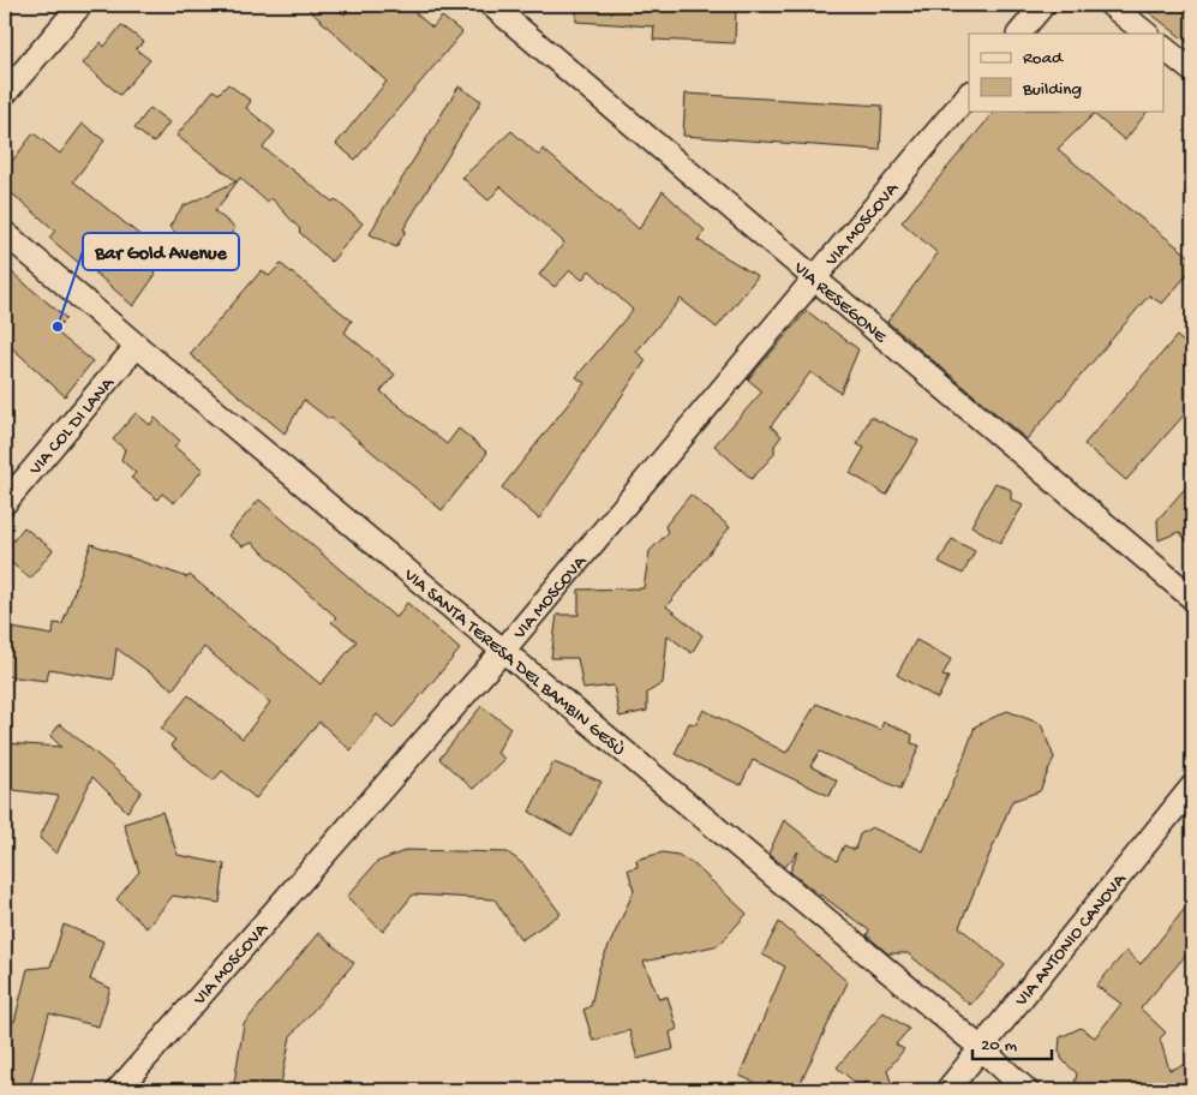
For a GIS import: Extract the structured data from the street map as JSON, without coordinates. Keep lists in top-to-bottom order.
{
  "streets": {
    "street": [
      "VIA MOSCOVA",
      "VIA RESEGONE",
      "VIA COL DI LANA",
      "VIA SANTA TERESA DEL BAMBIN GESÙ",
      "VIA ANTONIO CANOVA"
    ]
  },
  "crossings": [
    ["VIA MOSCOVA", "VIA RESEGONE"],
    ["VIA MOSCOVA", "VIA SANTA TERESA DEL BAMBIN GESÙ"],
    ["VIA COL DI LANA", "VIA SANTA TERESA DEL BAMBIN GESÙ"],
    ["VIA SANTA TERESA DEL BAMBIN GESÙ", "VIA ANTONIO CANOVA"]
  ],
  "places": ["Bar Gold Avenue"],
  "legend": ["Road", "Building"],
  "scale_bar": "20 m"
}
